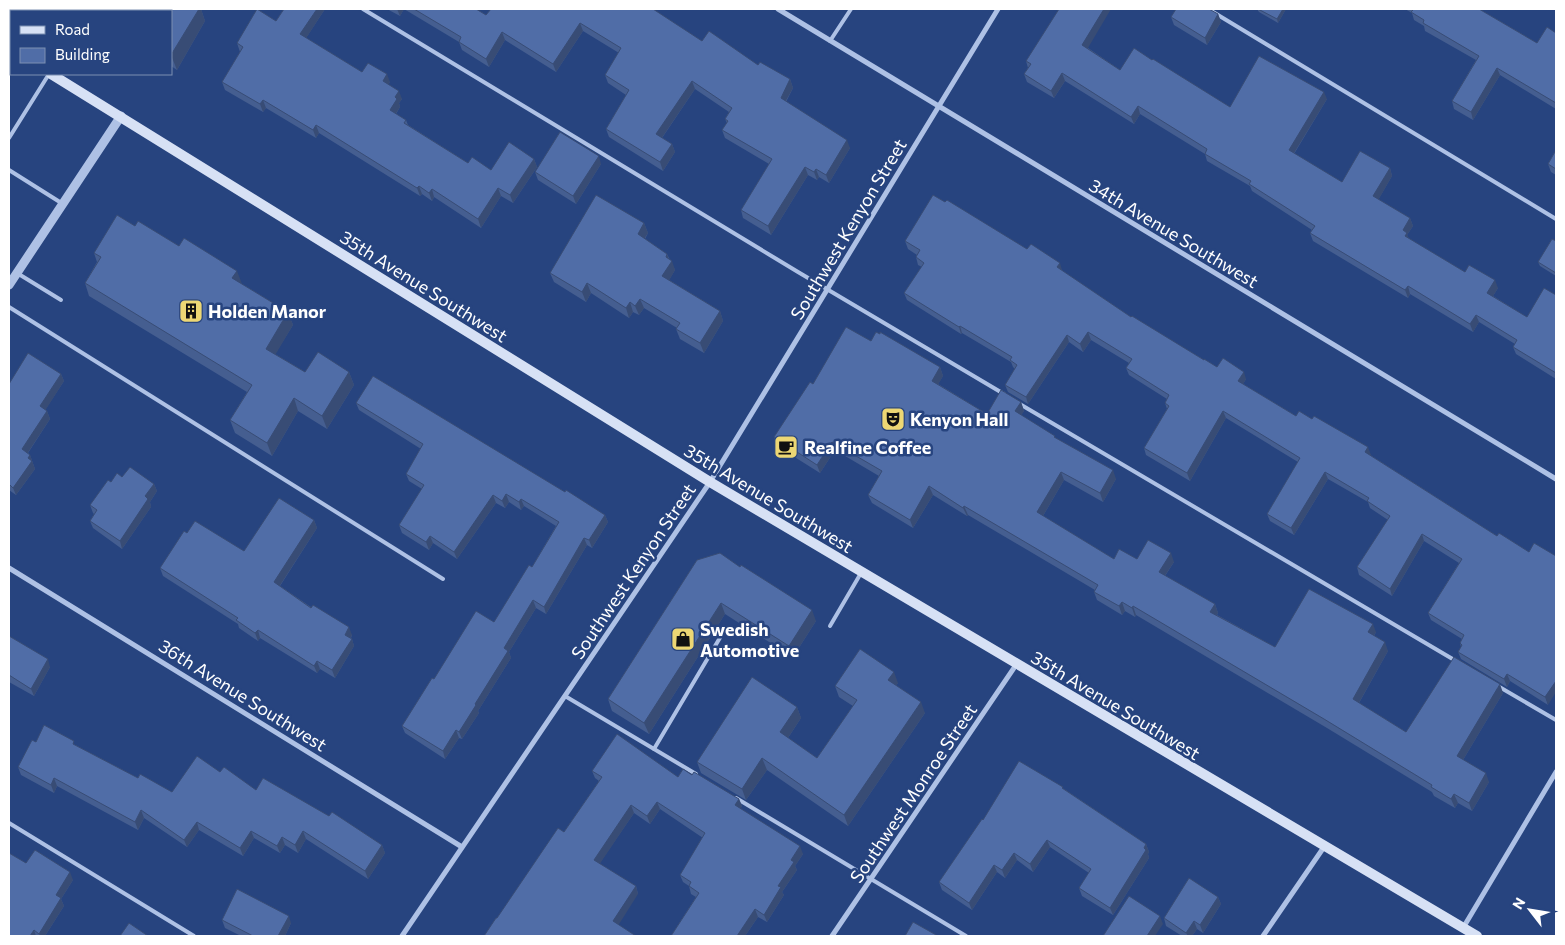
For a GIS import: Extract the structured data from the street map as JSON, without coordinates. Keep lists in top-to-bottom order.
{
  "streets": {
    "main road": ["35th Avenue Southwest"],
    "street": [
      "Southwest Kenyon Street",
      "34th Avenue Southwest",
      "36th Avenue Southwest",
      "Southwest Monroe Street"
    ]
  },
  "crossings": [
    ["Southwest Kenyon Street", "34th Avenue Southwest"],
    ["Southwest Kenyon Street", "35th Avenue Southwest"],
    ["Southwest Kenyon Street", "36th Avenue Southwest"],
    ["35th Avenue Southwest", "Southwest Monroe Street"]
  ],
  "places": {
    "building": ["Holden Manor"],
    "theatre": ["Kenyon Hall"],
    "cafe": ["Realfine Coffee"],
    "shop": ["Swedish Automotive"]
  },
  "legend": ["Road", "Building"],
  "north": "top left"
}
